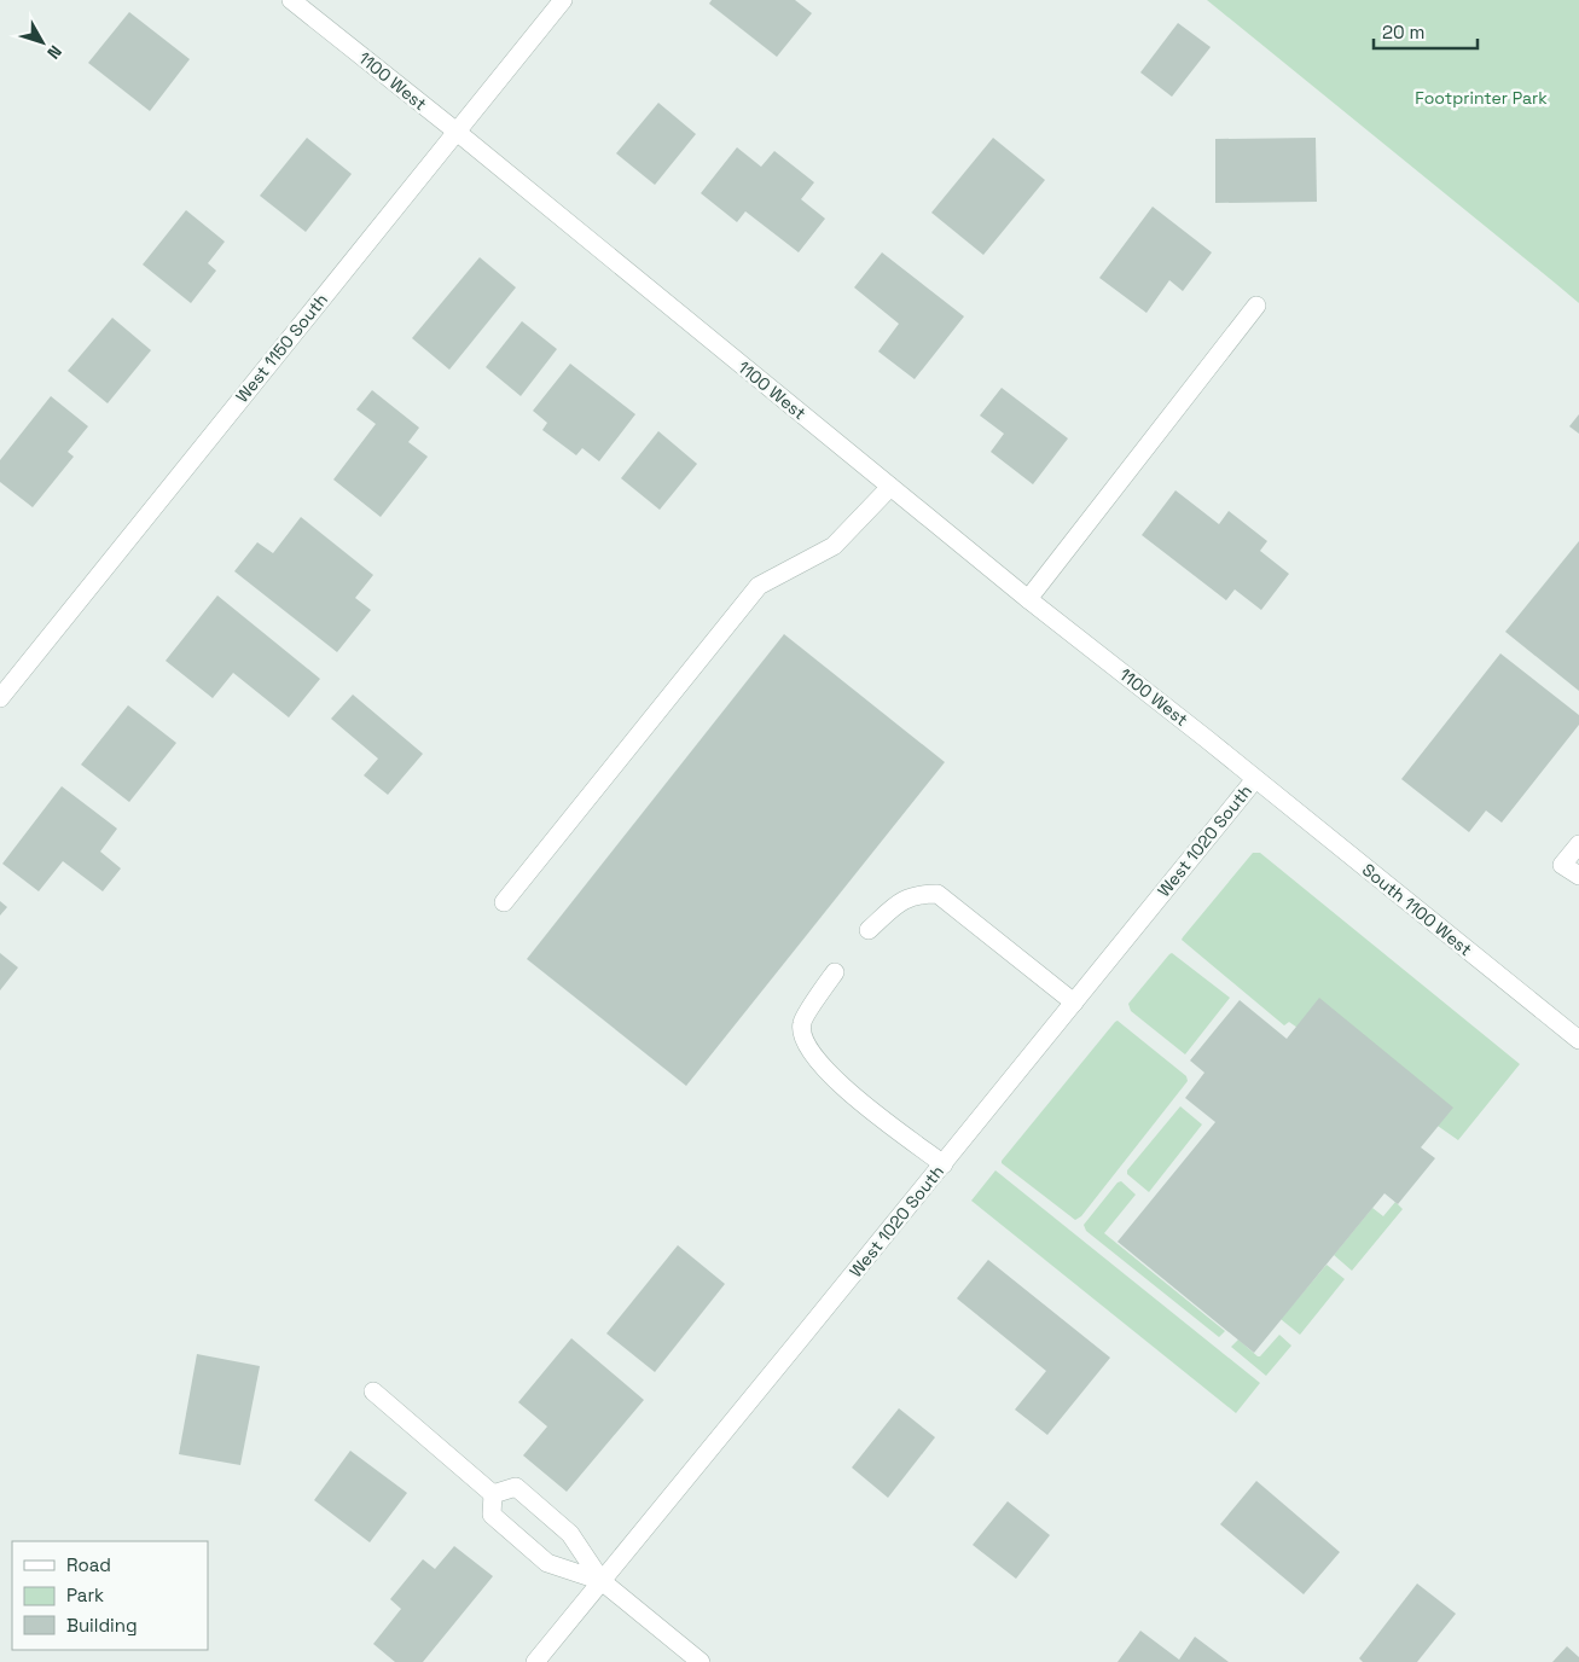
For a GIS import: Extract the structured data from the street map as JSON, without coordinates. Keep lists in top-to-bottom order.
{
  "streets": {
    "street": [
      "1100 West",
      "West 1150 South",
      "West 1020 South",
      "South 1100 West"
    ]
  },
  "crossings": [
    ["1100 West", "West 1150 South"],
    ["1100 West", "West 1020 South"],
    ["1100 West", "South 1100 West"],
    ["West 1020 South", "South 1100 West"]
  ],
  "parks": ["Footprinter Park"],
  "legend": ["Road", "Park", "Building"],
  "scale_bar": "20 m",
  "north": "bottom right"
}
